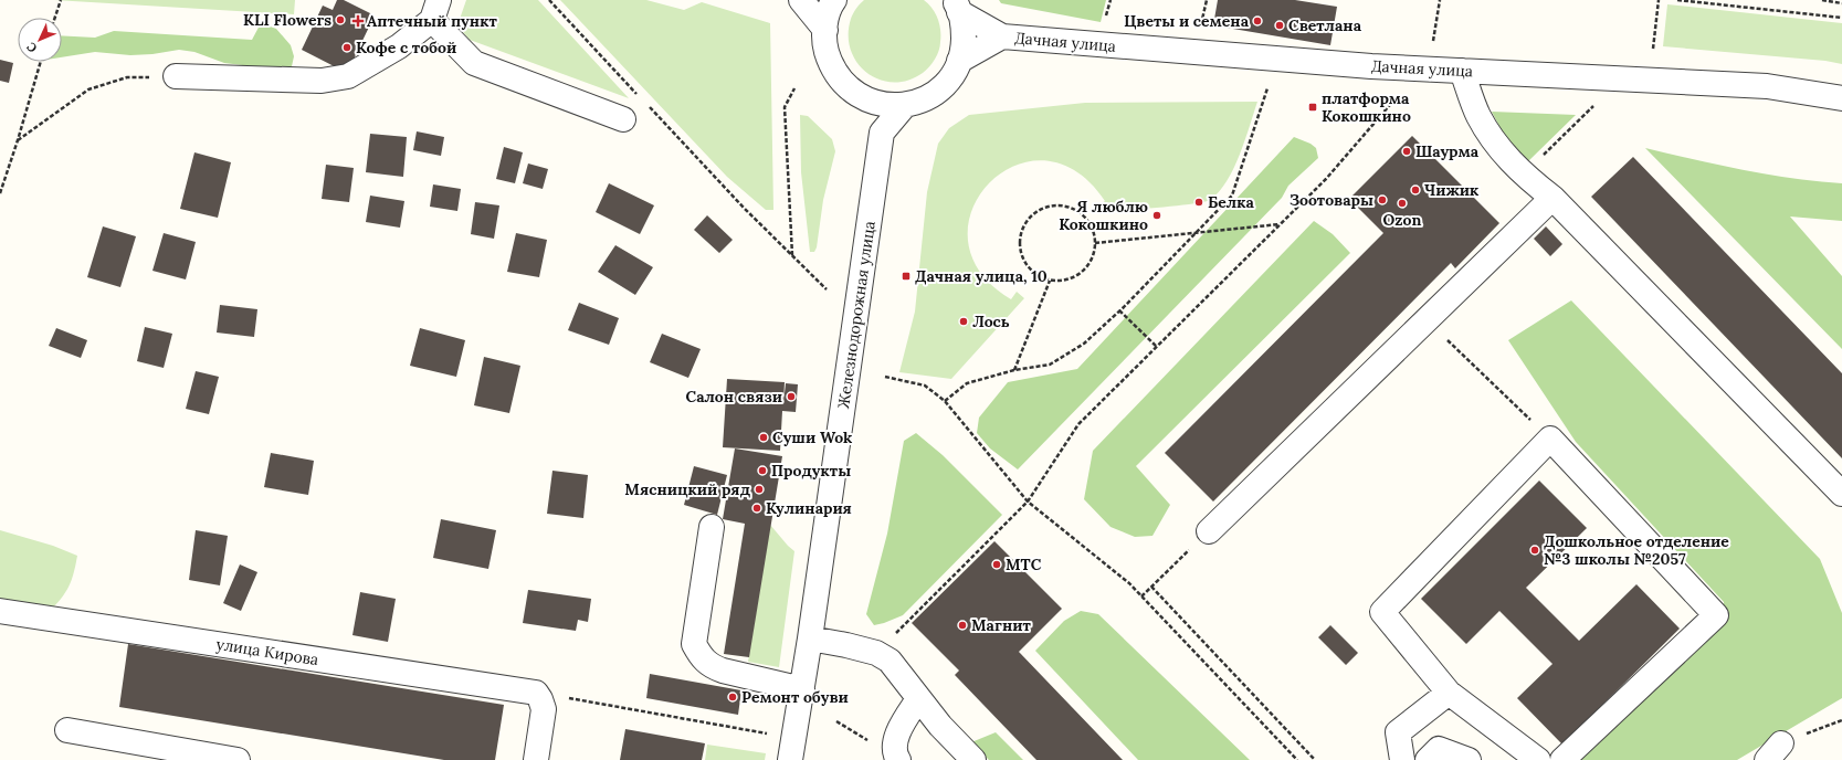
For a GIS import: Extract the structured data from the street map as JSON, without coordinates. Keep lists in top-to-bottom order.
{
  "streets": {
    "street": ["Дачная улица", "Железнодорожная улица", "улица Кирова"]
  },
  "places": {
    "other": [
      "KLI Flowers",
      "Цветы и семена",
      "Светлана",
      "Кофе с тобой",
      "Шаурма",
      "Чижик",
      "Зоотовары",
      "Белка",
      "Ozon",
      "Я люблю Кокошкино",
      "Лось",
      "Салон связи",
      "Суши Wok",
      "Продукты",
      "Мясницкий ряд",
      "Кулинария",
      "Дошкольное отделение №3 школы №2057",
      "МТС",
      "Магнит",
      "Ремонт обуви"
    ],
    "health": ["Аптечный пункт"],
    "transit": ["платформа Кокошкино", "Дачная улица, 10"]
  },
  "north": "bottom left"
}
